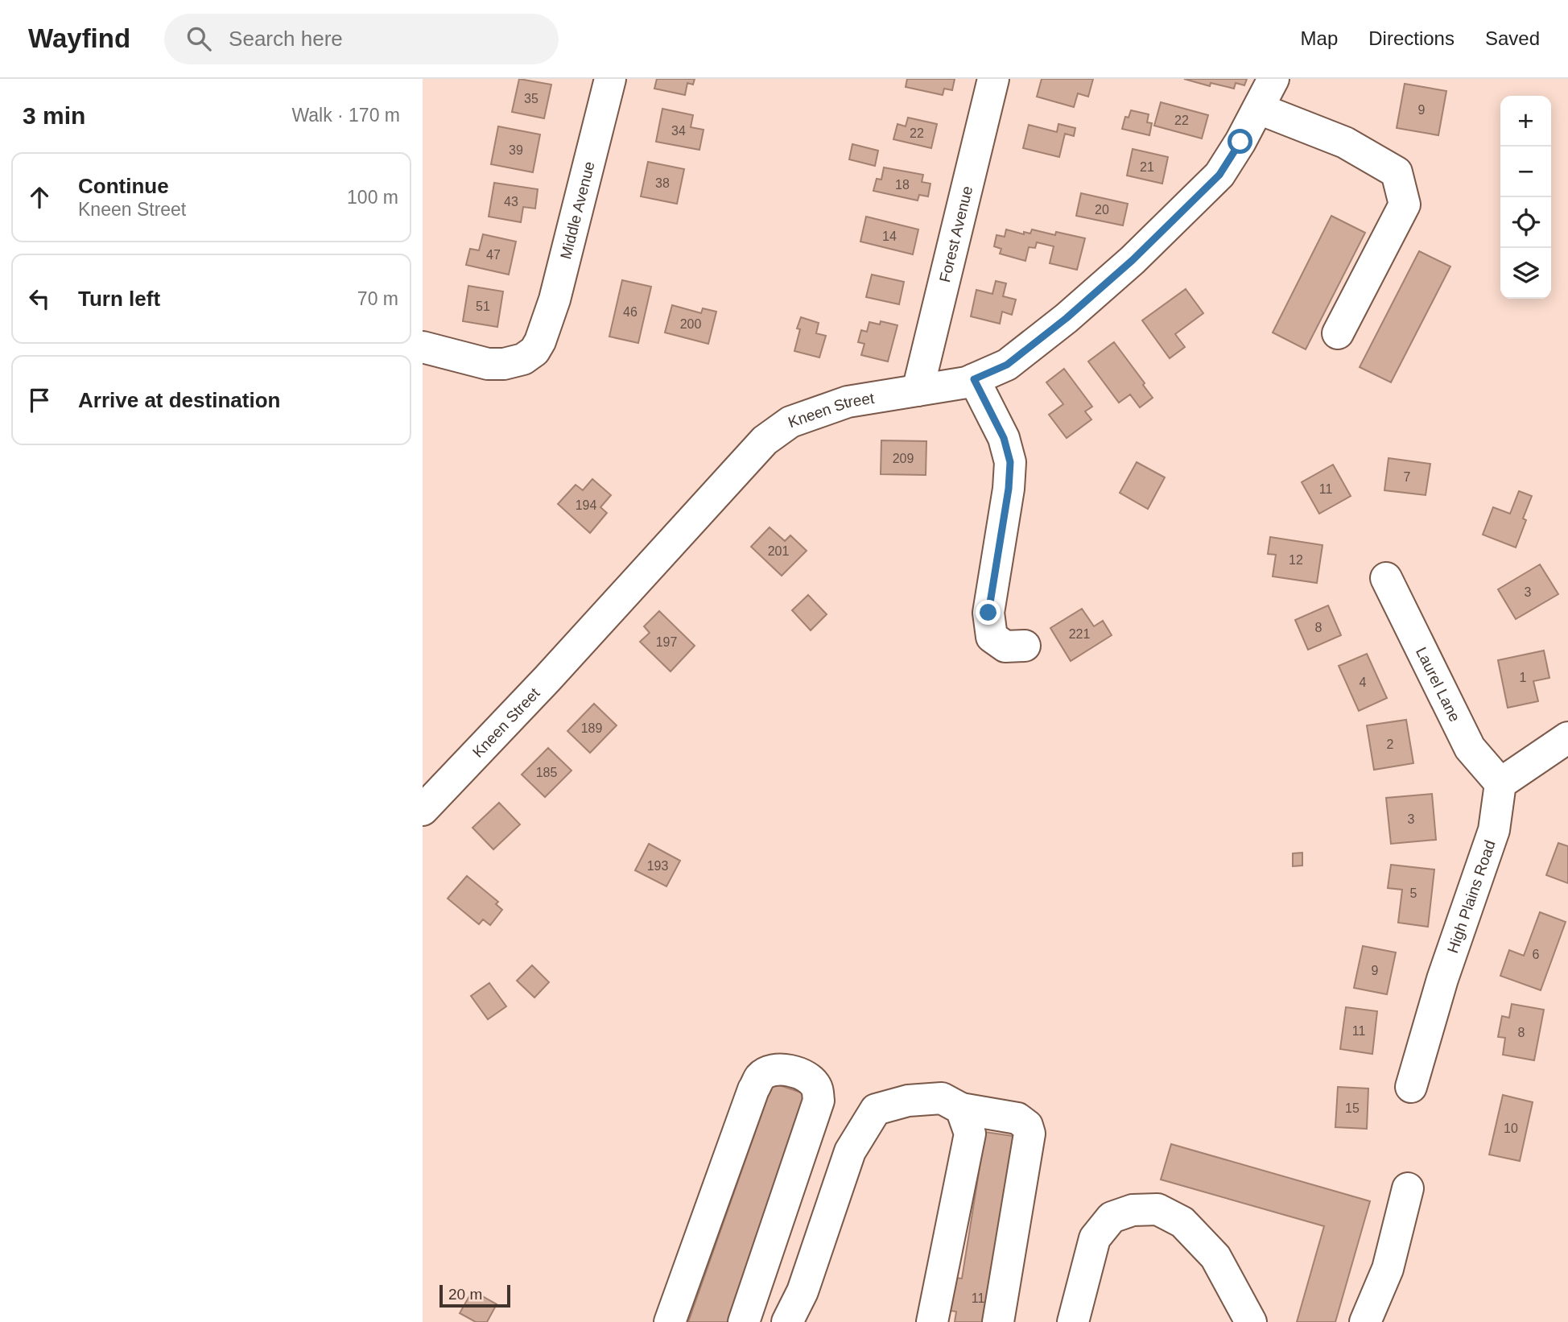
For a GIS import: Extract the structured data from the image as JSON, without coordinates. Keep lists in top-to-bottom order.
{
  "streets": {
    "street": [
      "Middle Avenue",
      "Forest Avenue",
      "Kneen Street",
      "Laurel Lane",
      "High Plains Road"
    ]
  },
  "crossings": [
    ["Forest Avenue", "Kneen Street"],
    ["Laurel Lane", "High Plains Road"]
  ],
  "house_numbers": [
    "35",
    "9",
    "22",
    "34",
    "22",
    "39",
    "21",
    "38",
    "18",
    "43",
    "20",
    "14",
    "47",
    "51",
    "46",
    "200",
    "209",
    "7",
    "11",
    "194",
    "201",
    "12",
    "3",
    "8",
    "221",
    "197",
    "1",
    "4",
    "189",
    "2",
    "185",
    "3",
    "193",
    "5",
    "6",
    "9",
    "11",
    "8",
    "15",
    "10",
    "11"
  ],
  "scale_bar": "20 m",
  "page": {
    "header": "Wayfind",
    "search": "Search here",
    "nav": ["Map", "Directions", "Saved"],
    "heading": ["3 min", "Walk · 170 m"],
    "map_buttons": ["+", "−"],
    "list": [
      ["Continue", "Kneen Street", "100 m"],
      ["Turn left", "70 m"],
      "Arrive at destination"
    ],
    "scale": "20 m"
  }
}
